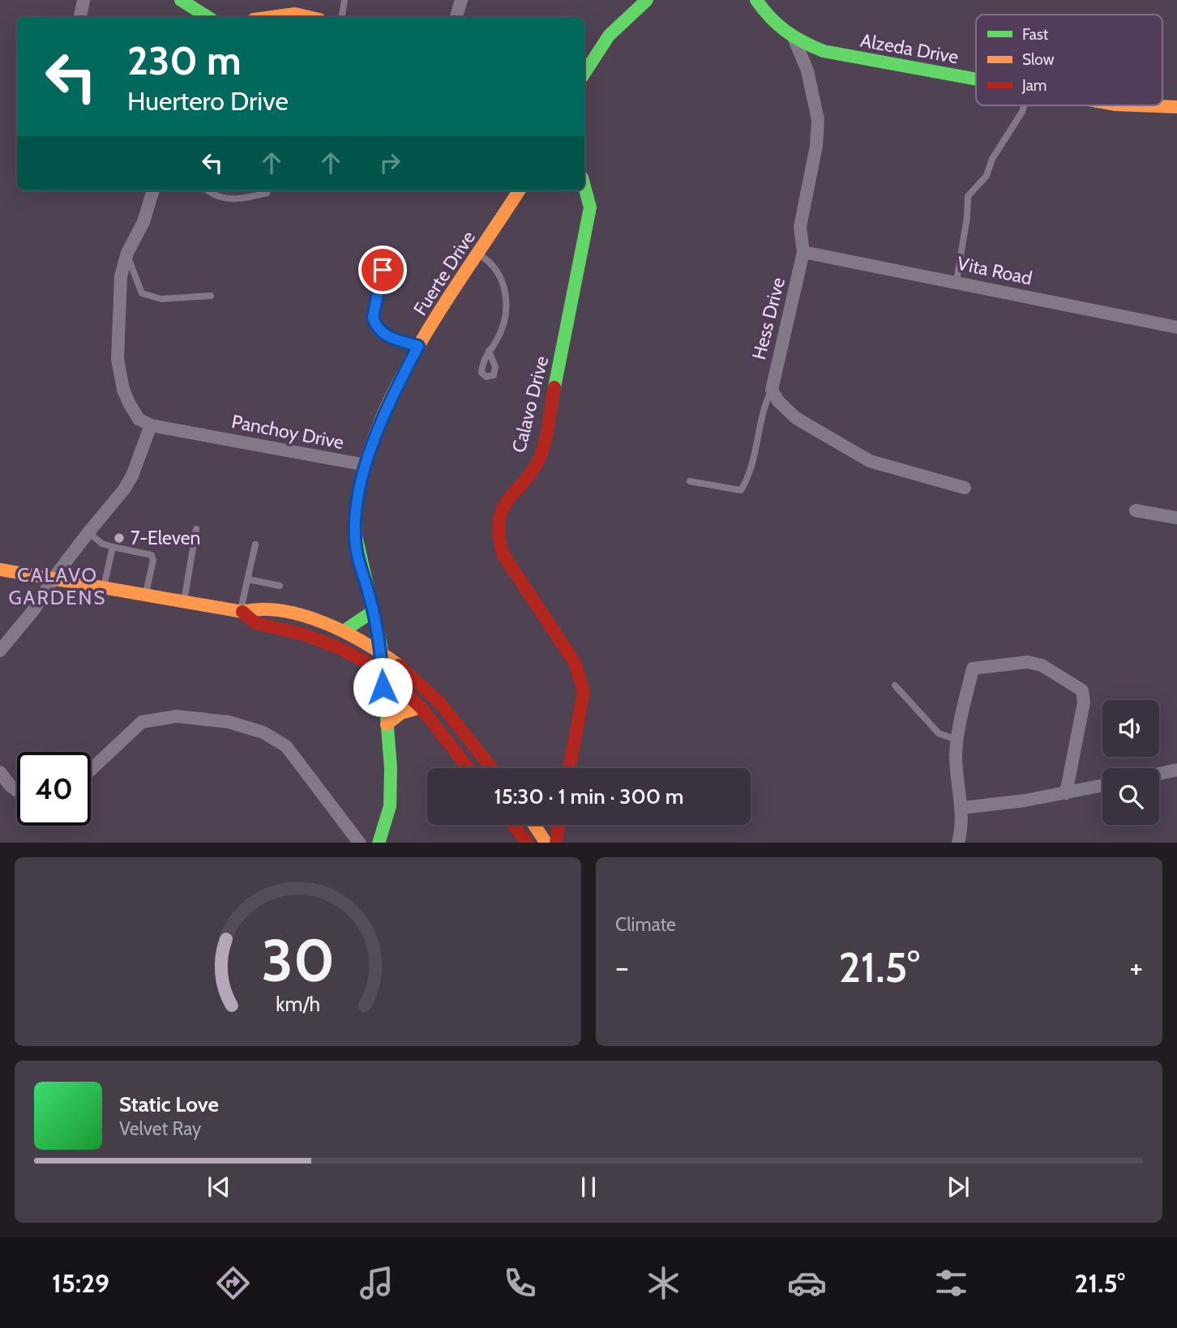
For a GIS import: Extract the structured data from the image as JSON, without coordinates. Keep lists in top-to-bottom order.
{
  "streets": {
    "main road": ["Alzeda Drive", "Fuerte Drive", "Calavo Drive"],
    "street": ["Vita Road", "Hess Drive", "Panchoy Drive"]
  },
  "crossings": [
    ["Alzeda Drive", "Hess Drive"],
    ["Vita Road", "Hess Drive"],
    ["Fuerte Drive", "Panchoy Drive"]
  ],
  "districts": ["CALAVO GARDENS"],
  "places": ["7-Eleven"],
  "legend": ["Fast", "Slow", "Jam"],
  "page": {
    "turn": ["230 m", "Huertero Drive"],
    "limit": "40",
    "trip": "15:30 · 1 min · 300 m",
    "tile": "Climate",
    "heat": ["−", "21.5°", "+"],
    "song": ["Static Love", "Velvet Ray"],
    "tabs": ["15:29", "21.5°"],
    "gauge": ["30", "km/h"]
  }
}
